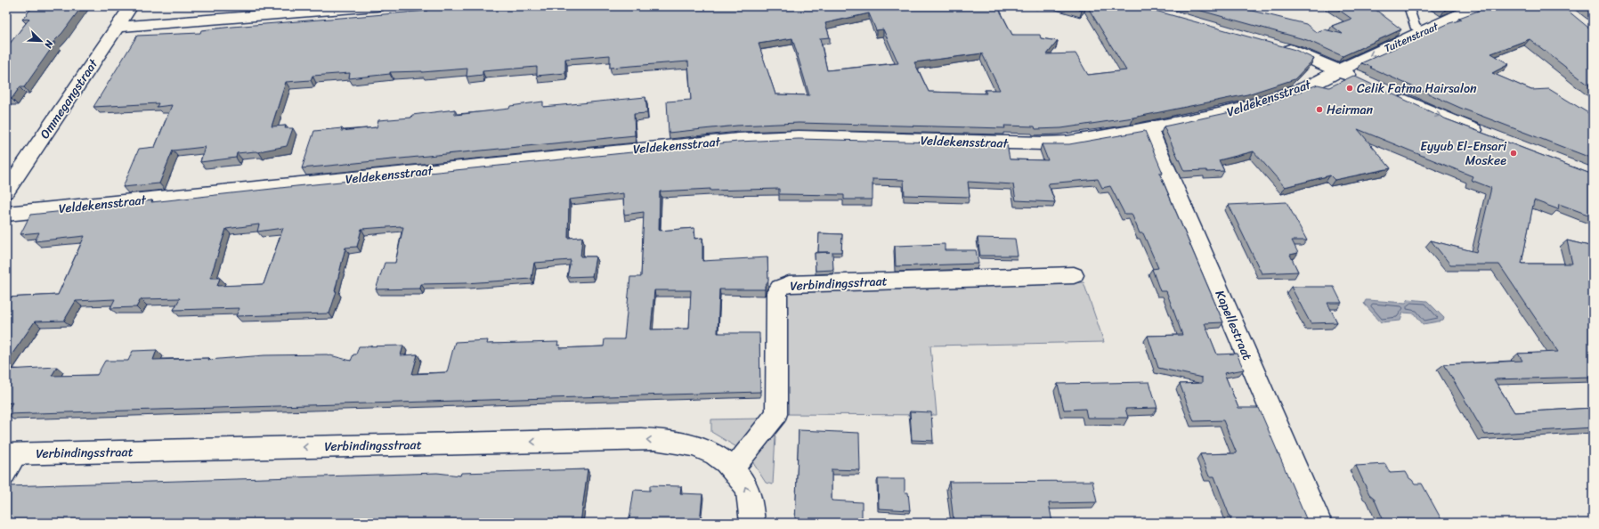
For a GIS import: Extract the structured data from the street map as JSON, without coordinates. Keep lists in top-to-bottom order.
{
  "streets": {
    "street": [
      "Tuitenstraat",
      "Veldekensstraat",
      "Ommegangstraat",
      "Verbindingsstraat",
      "Kapellestraat"
    ]
  },
  "crossings": [
    ["Tuitenstraat", "Veldekensstraat"],
    ["Veldekensstraat", "Kapellestraat"]
  ],
  "one_way": ["Tuitenstraat", "Verbindingsstraat"],
  "places": ["Celik Fatma Hairsalon", "Heirman", "Eyyub El-Ensari Moskee"],
  "north": "bottom right"
}
